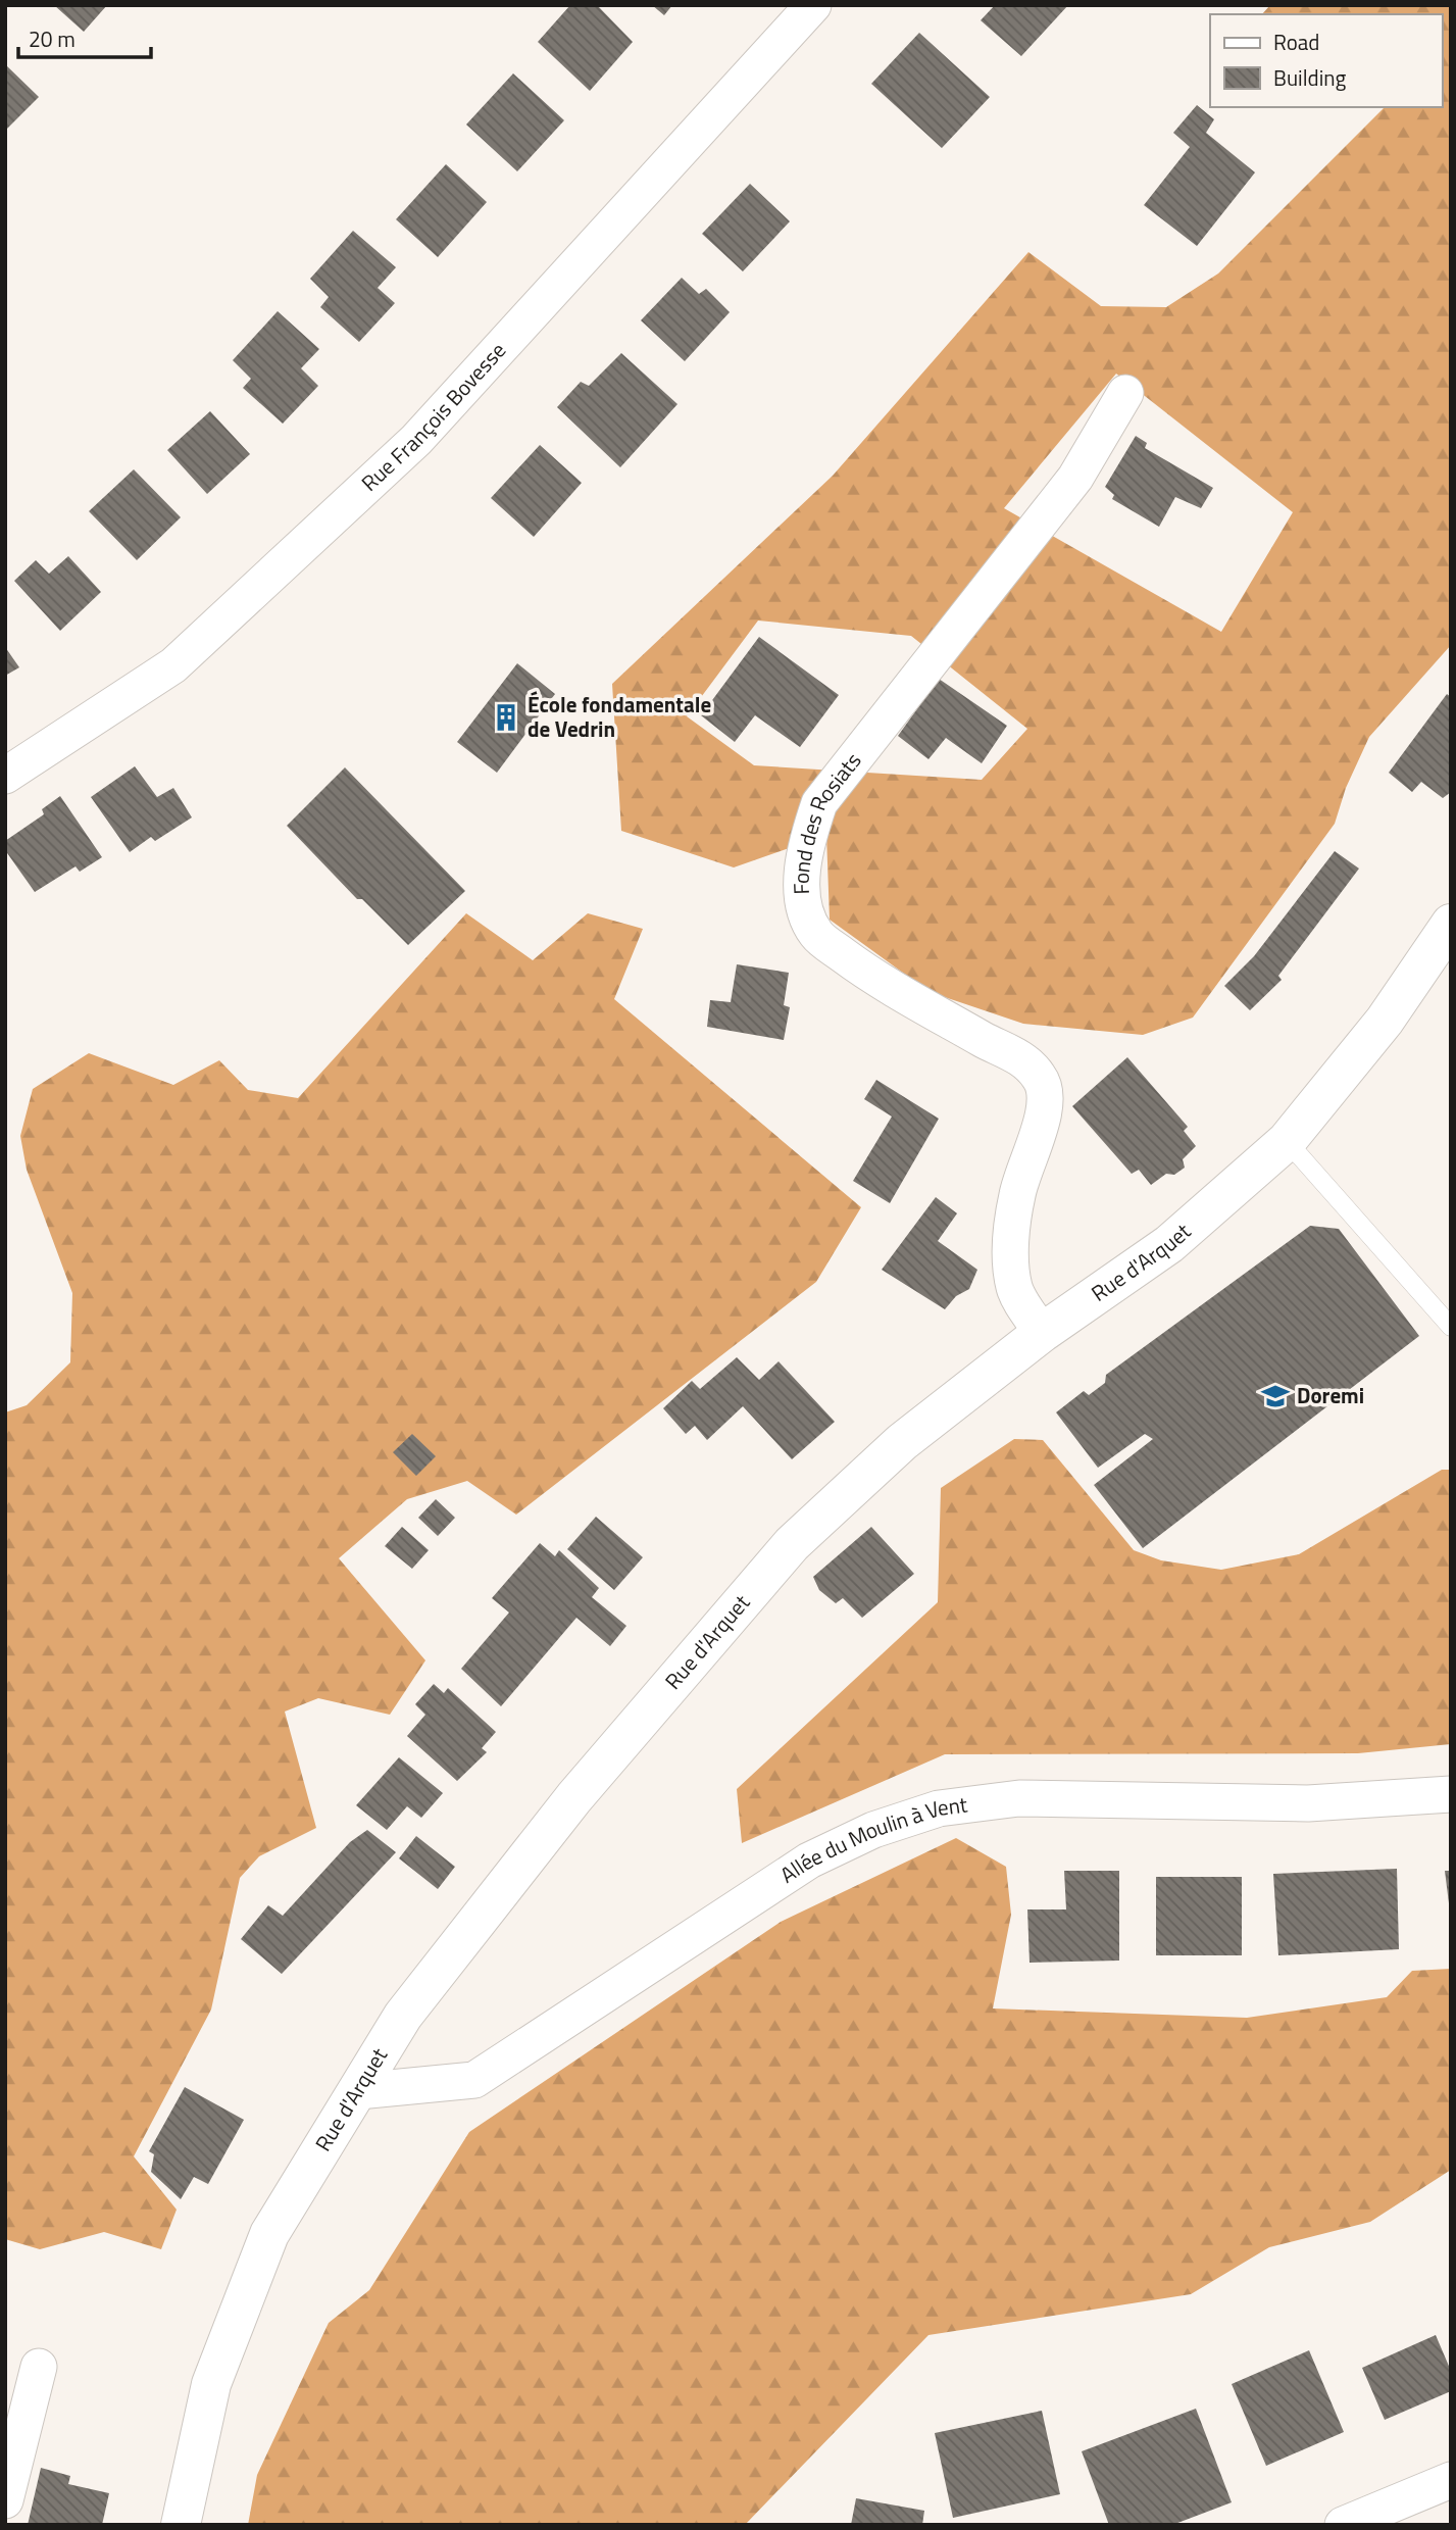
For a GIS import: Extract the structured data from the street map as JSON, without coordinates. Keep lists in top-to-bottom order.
{
  "streets": {
    "street": [
      "Rue François Bovesse",
      "Fond des Rosiats",
      "Rue d'Arquet",
      "Allée du Moulin à Vent"
    ]
  },
  "crossings": [
    ["Fond des Rosiats", "Rue d'Arquet"],
    ["Rue d'Arquet", "Allée du Moulin à Vent"]
  ],
  "places": {
    "building": ["École fondamentale de Vedrin"],
    "school or university": ["Doremi"]
  },
  "legend": ["Road", "Building"],
  "scale_bar": "20 m"
}
